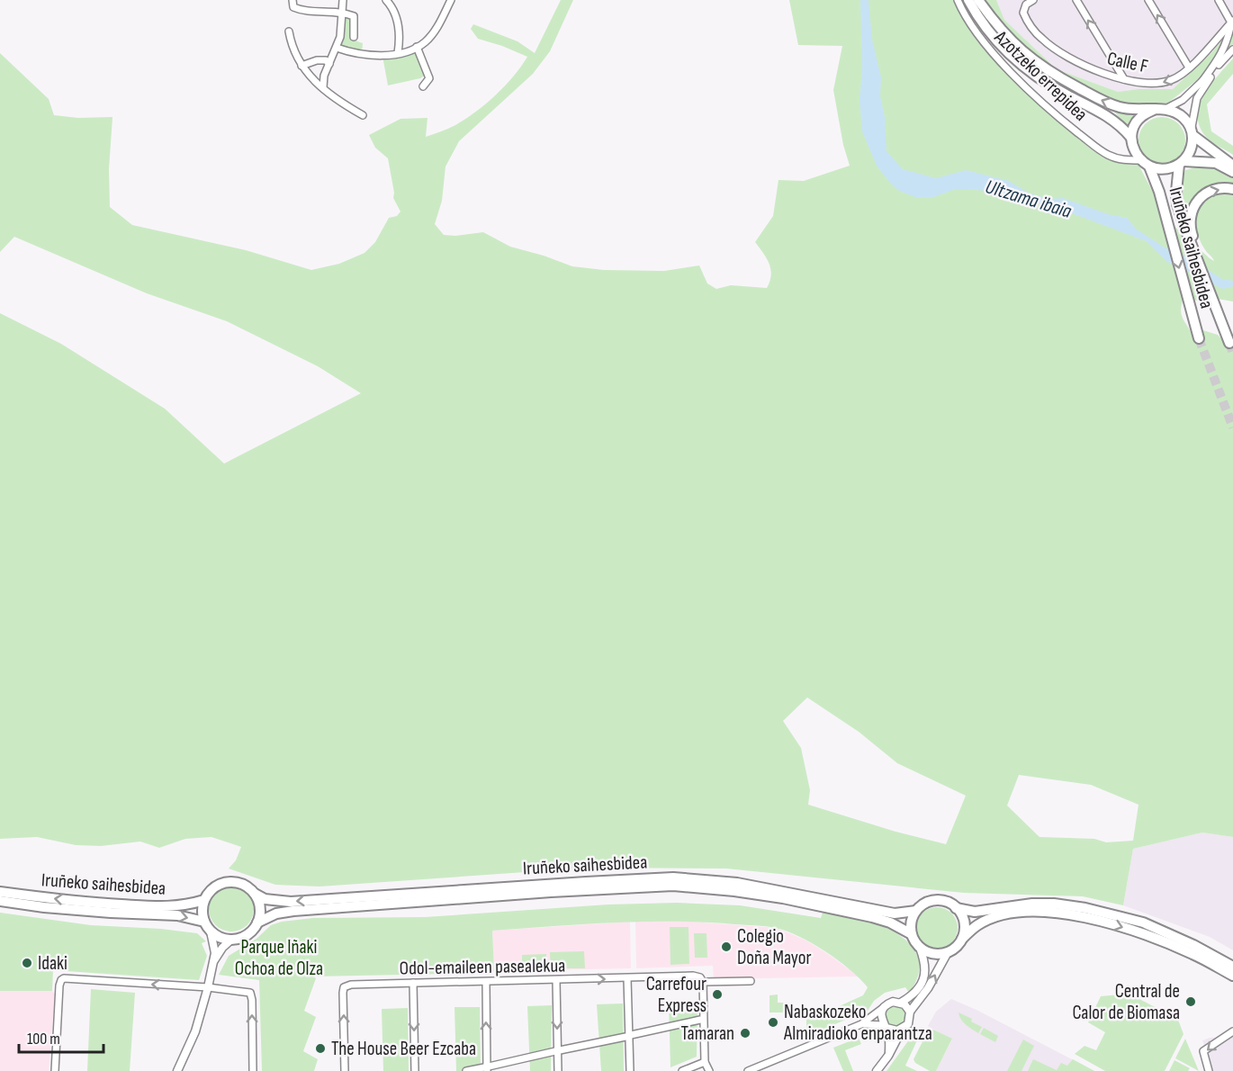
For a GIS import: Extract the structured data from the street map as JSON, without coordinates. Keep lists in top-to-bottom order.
{
  "streets": {
    "highway": ["Iruñeko saihesbidea"],
    "street": ["Calle F", "Azotzeko errepidea", "Odol-emaileen pasealekua"]
  },
  "crossings": [
    ["Azotzeko errepidea", "Iruñeko saihesbidea"]
  ],
  "water": ["Ultzama ibaia"],
  "parks": ["Parque Iñaki Ochoa de Olza"],
  "places": [
    "Colegio Doña Mayor",
    "Idaki",
    "Carrefour Express",
    "Central de Calor de Biomasa",
    "Nabaskozeko Almiradioko enparantza",
    "Tamaran",
    "The House Beer Ezcaba"
  ],
  "scale_bar": "100 m"
}
